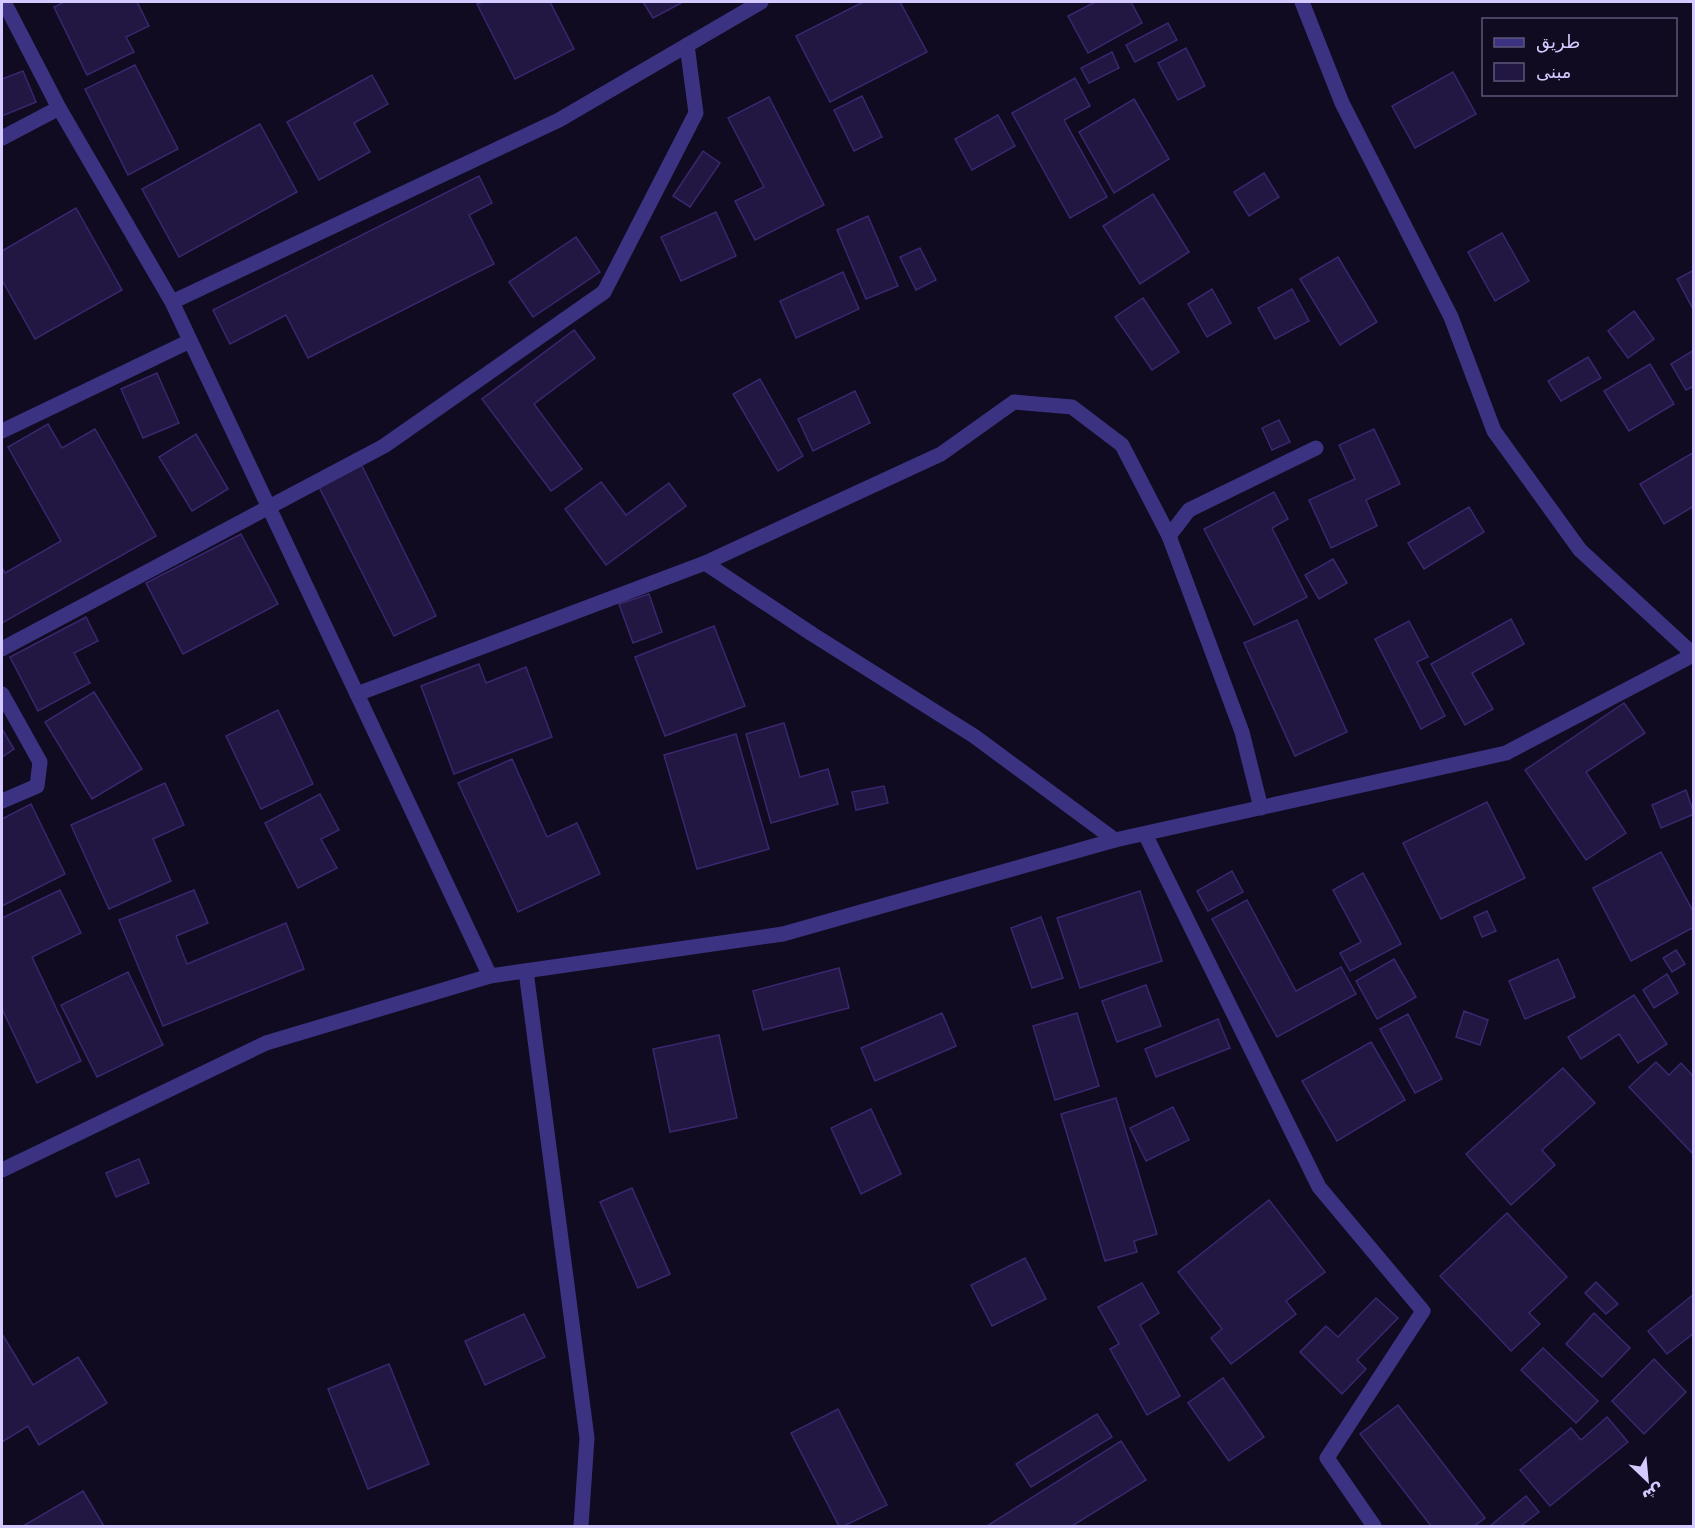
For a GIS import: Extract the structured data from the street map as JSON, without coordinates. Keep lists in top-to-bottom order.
{
  "legend": ["طريق", "مبنى"],
  "north": "bottom right"
}
